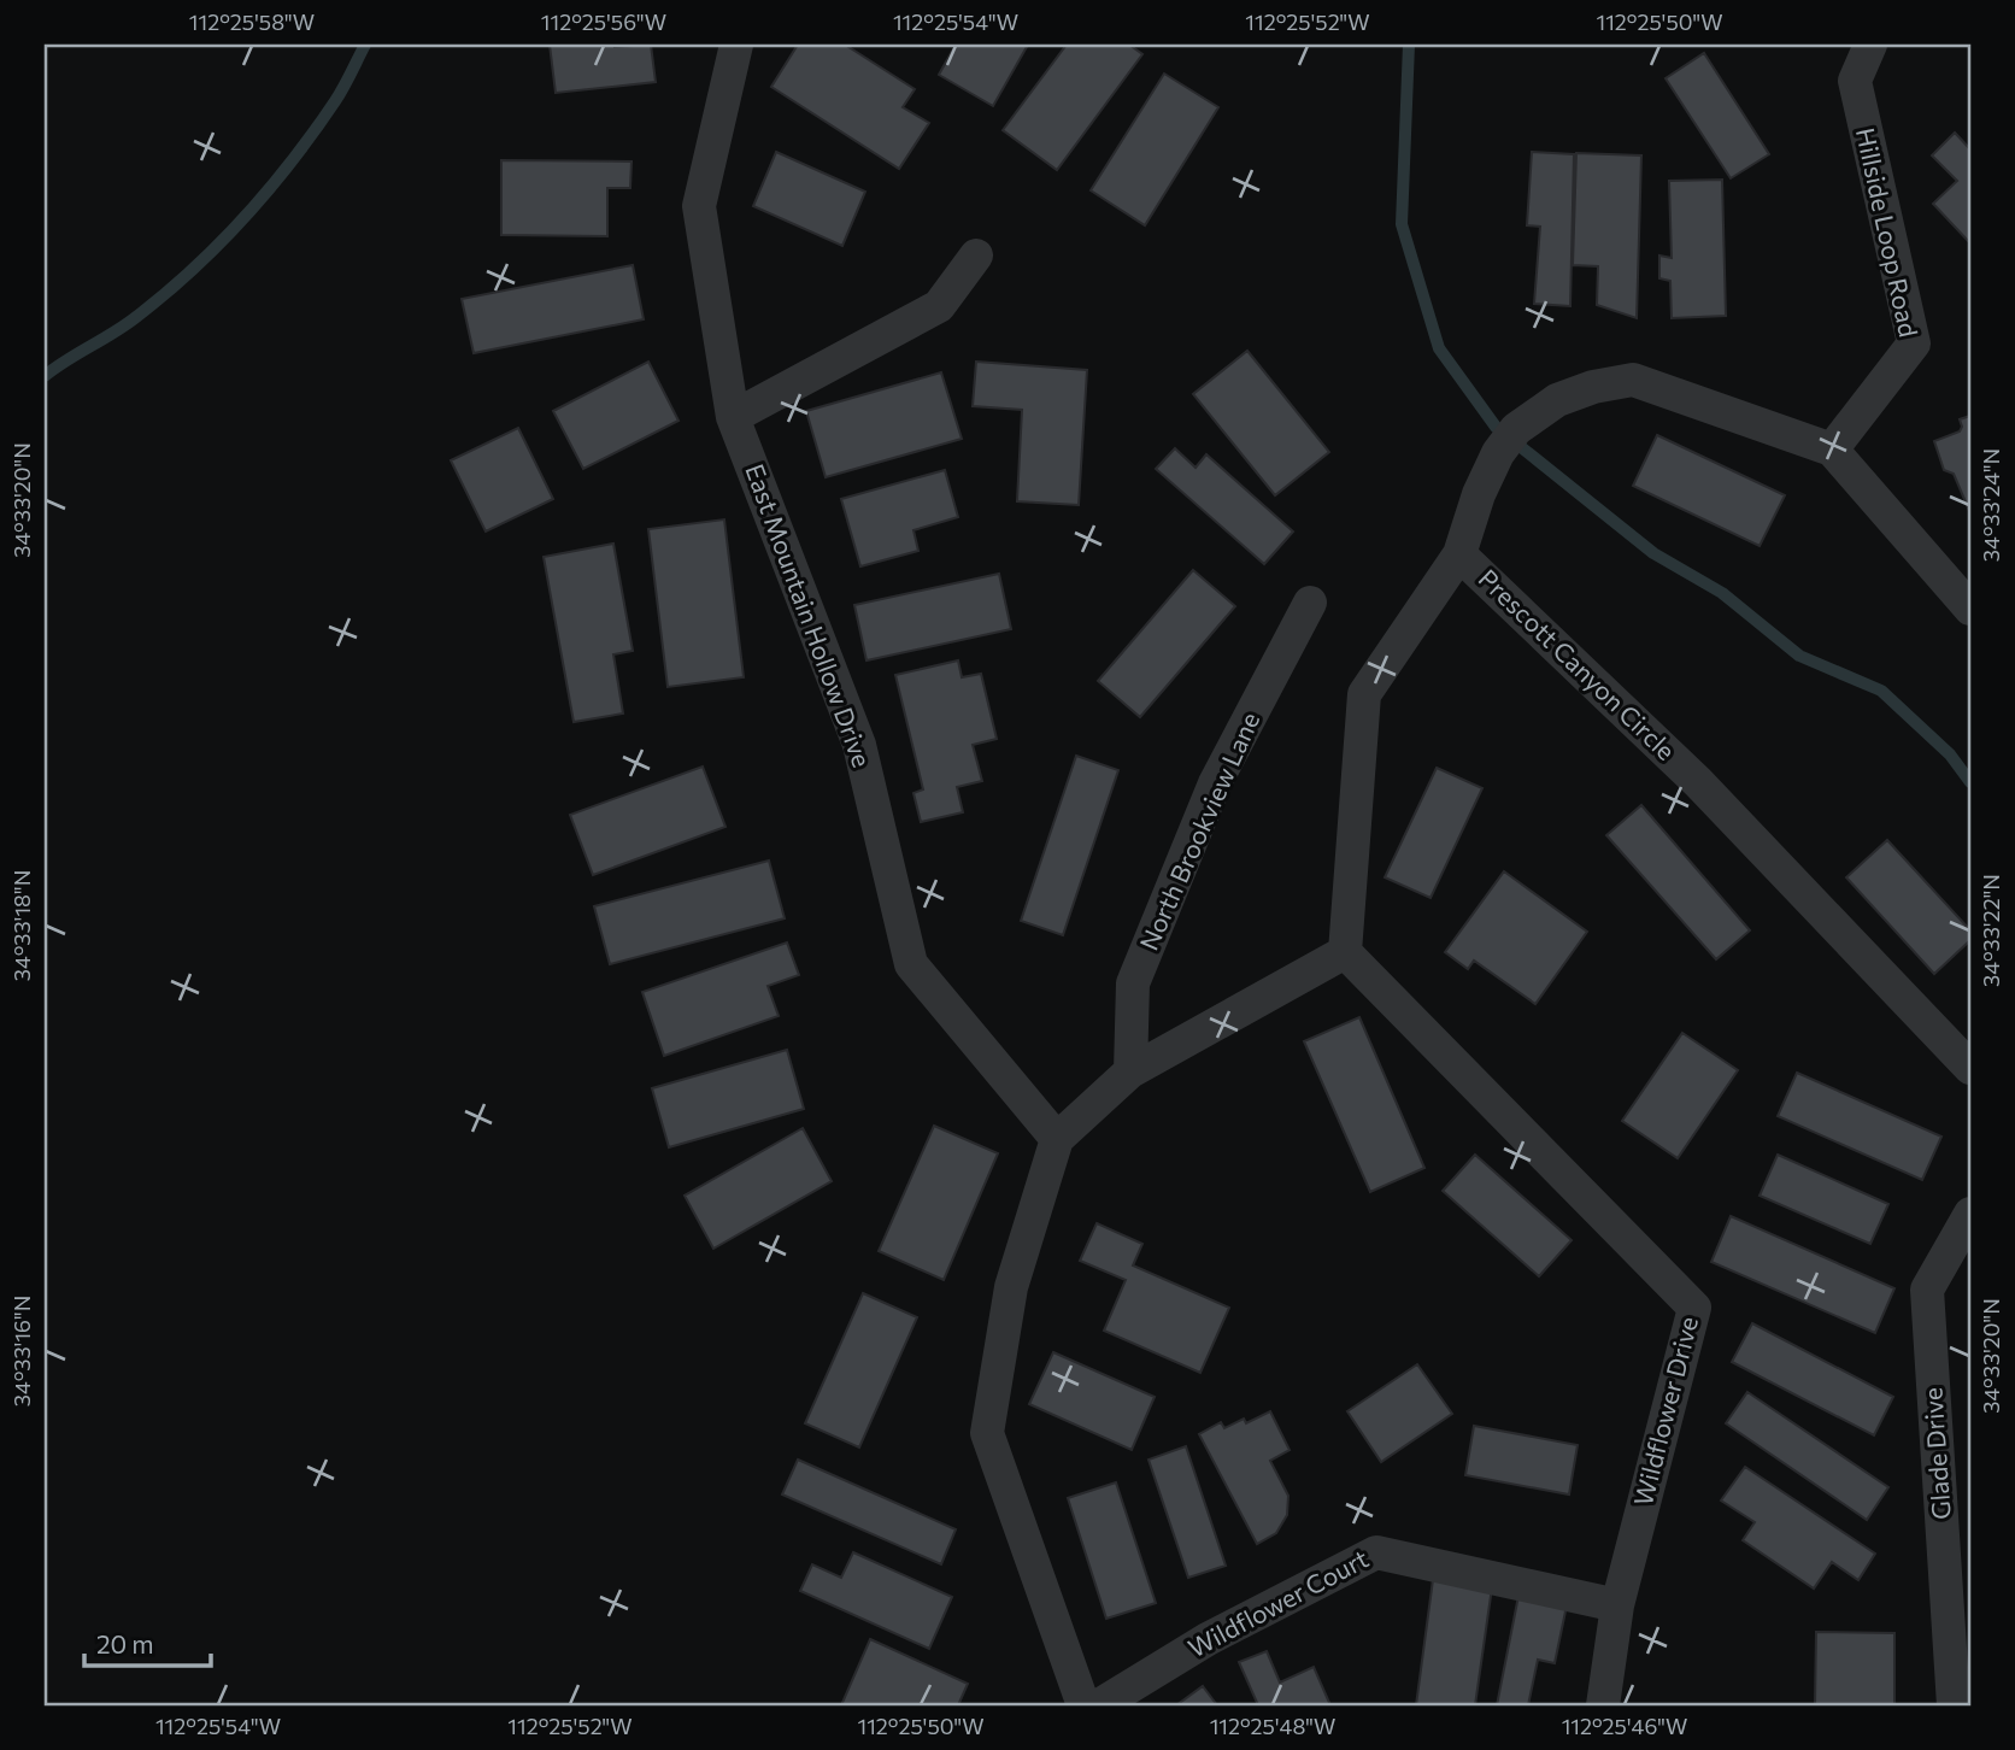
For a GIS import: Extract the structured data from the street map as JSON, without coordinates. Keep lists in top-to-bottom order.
{
  "streets": {
    "street": [
      "Hillside Loop Road",
      "East Mountain Hollow Drive",
      "Prescott Canyon Circle",
      "North Brookview Lane",
      "Wildflower Drive",
      "Glade Drive",
      "Wildflower Court"
    ]
  },
  "crossings": [
    ["Prescott Canyon Circle", "Wildflower Drive"],
    ["Wildflower Drive", "Wildflower Court"]
  ],
  "scale_bar": "20 m",
  "coordinates": [
    "112°25'58\"W",
    "112°25'56\"W",
    "112°25'54\"W",
    "112°25'52\"W",
    "112°25'50\"W",
    "34°33'20\"N",
    "34°33'24\"N",
    "34°33'18\"N",
    "34°33'22\"N",
    "34°33'16\"N",
    "112°25'48\"W",
    "112°25'46\"W"
  ]
}
